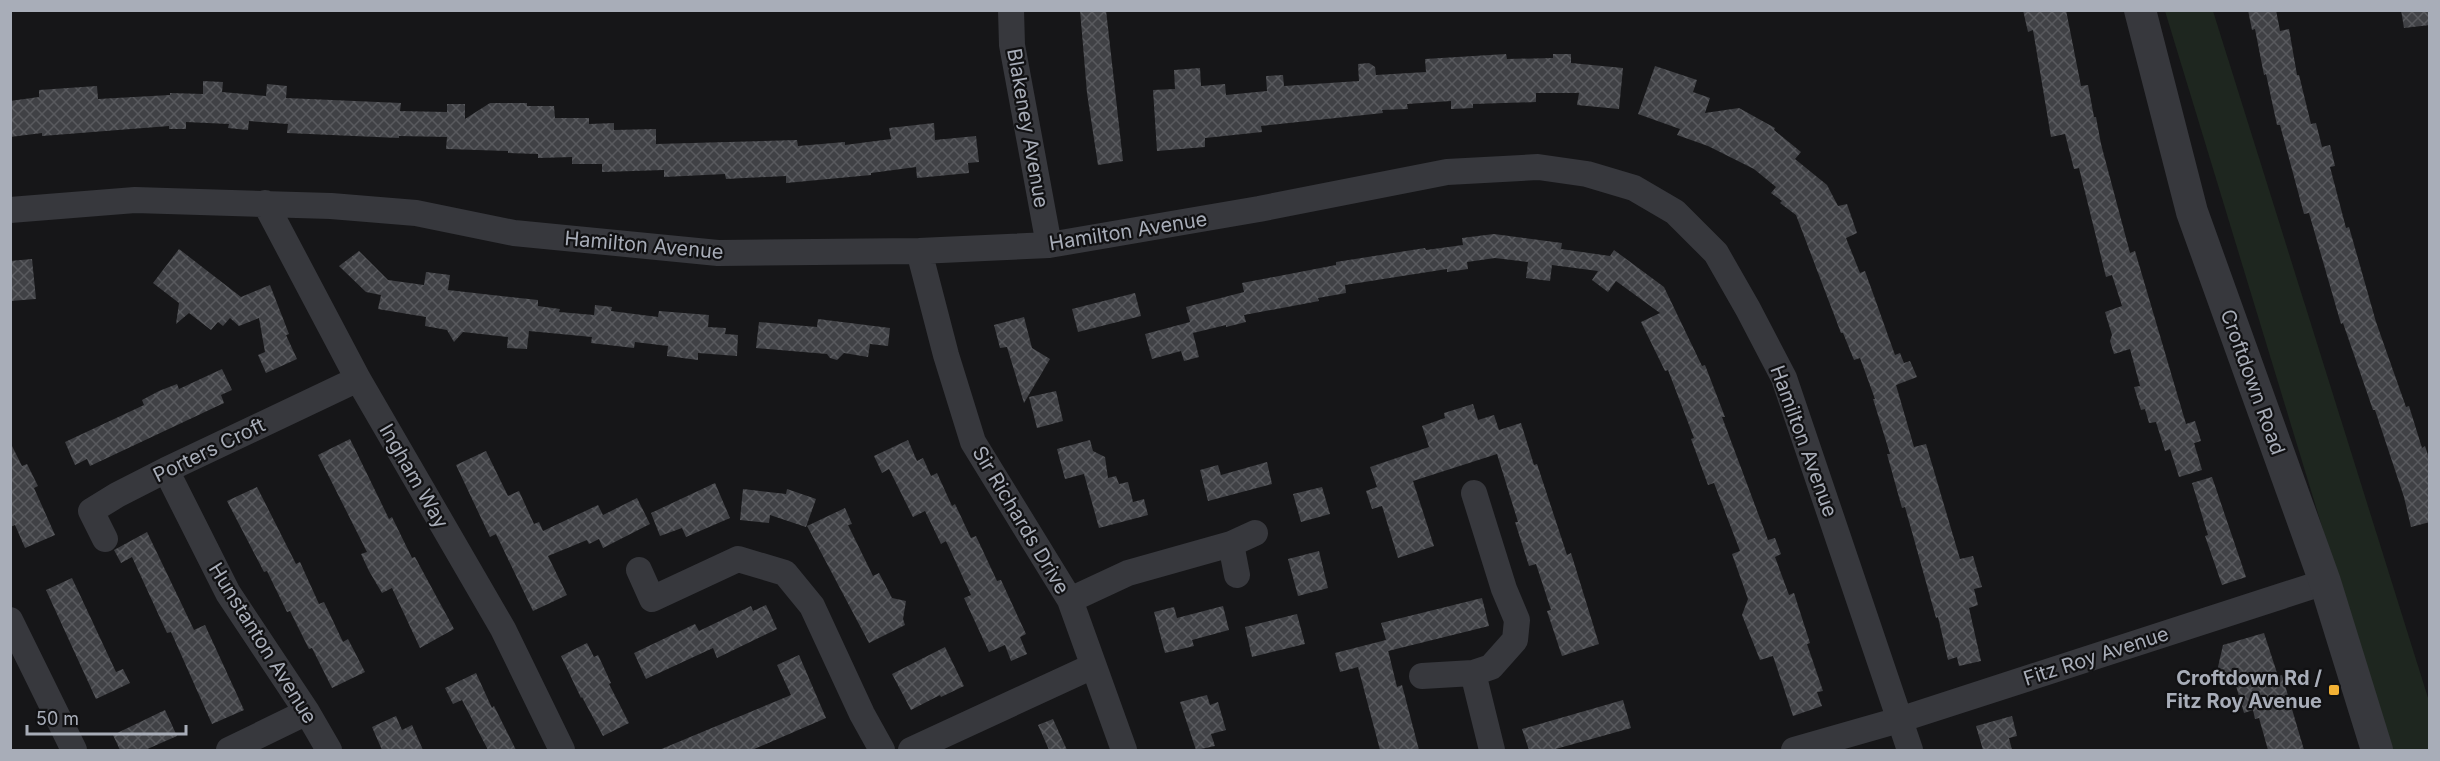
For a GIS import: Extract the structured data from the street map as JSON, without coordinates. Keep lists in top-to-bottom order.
{
  "streets": {
    "street": [
      "Blakeney Avenue",
      "Hamilton Avenue",
      "Croftdown Road",
      "Porters Croft",
      "Ingham Way",
      "Sir Richards Drive",
      "Hunstanton Avenue",
      "Fitz Roy Avenue"
    ]
  },
  "crossings": [
    ["Blakeney Avenue", "Hamilton Avenue"],
    ["Hamilton Avenue", "Ingham Way"],
    ["Hamilton Avenue", "Sir Richards Drive"],
    ["Hamilton Avenue", "Fitz Roy Avenue"],
    ["Croftdown Road", "Fitz Roy Avenue"],
    ["Porters Croft", "Ingham Way"],
    ["Porters Croft", "Hunstanton Avenue"]
  ],
  "places": {
    "transit": ["Croftdown Rd / Fitz Roy Avenue"]
  },
  "scale_bar": "50 m"
}
